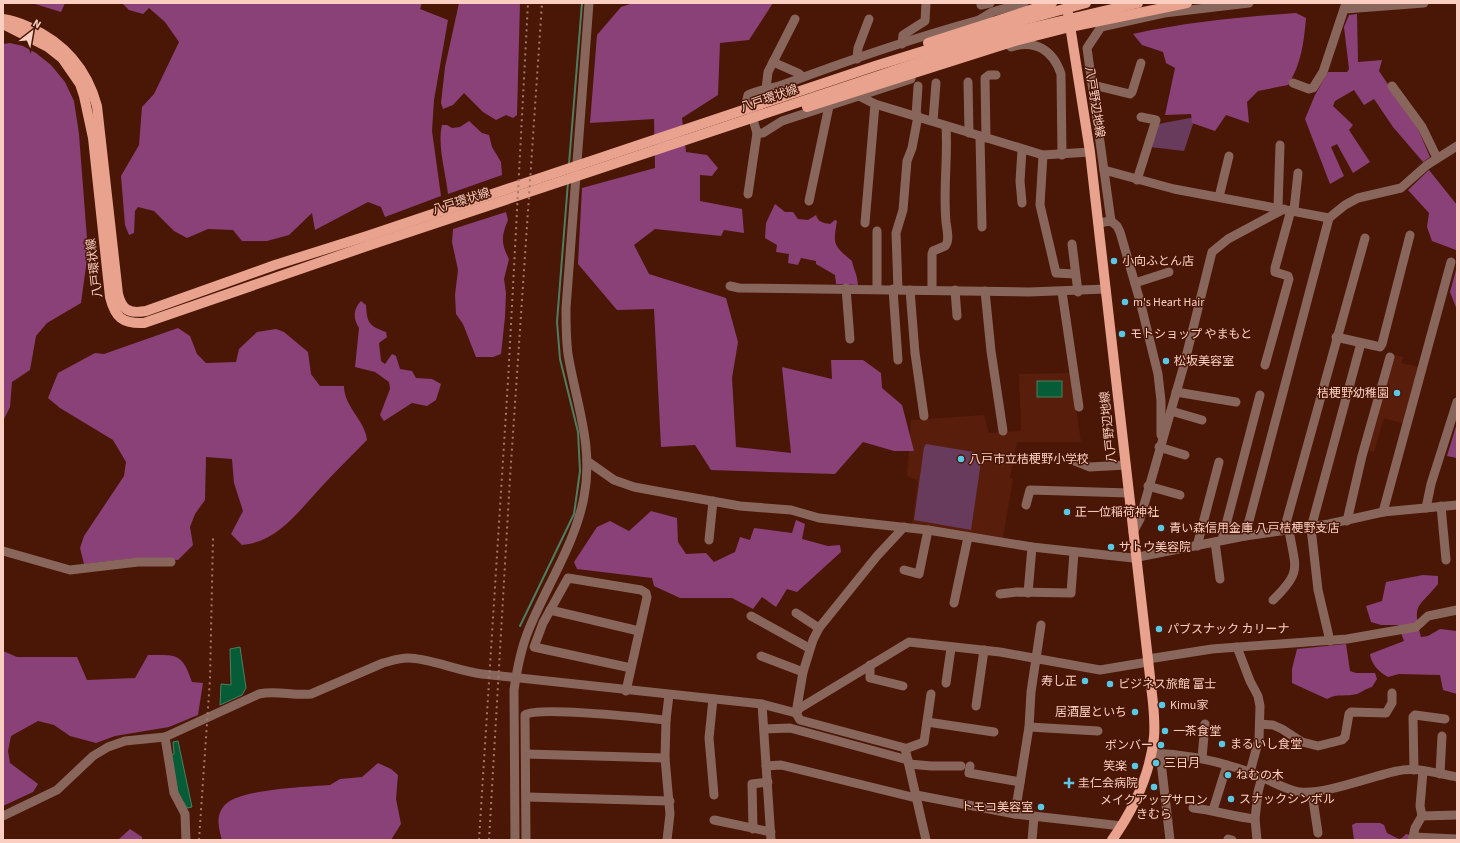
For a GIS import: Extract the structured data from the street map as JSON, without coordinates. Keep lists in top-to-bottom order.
{
  "streets": {
    "main road": ["八戸環状線", "八戸野辺地線"]
  },
  "places": {
    "other": [
      "小向ふとん店",
      "m's Heart Hair",
      "モトショップ やまもと",
      "松坂美容室",
      "桔梗野幼稚園",
      "八戸市立桔梗野小学校",
      "正一位稲荷神社",
      "青い森信用金庫 八戸桔梗野支店",
      "サトウ美容院",
      "パブスナック カリーナ",
      "寿し正",
      "ビジネス旅館 富士",
      "Kimu家",
      "居酒屋といち",
      "一茶食堂",
      "まるいし食堂",
      "ボンバー",
      "三日月",
      "笑楽",
      "ねむの木",
      "メイクアップサロン きむら",
      "スナックシンボル",
      "トモコ美容室"
    ],
    "health": ["圭仁会病院"]
  },
  "north": "top right"
}
